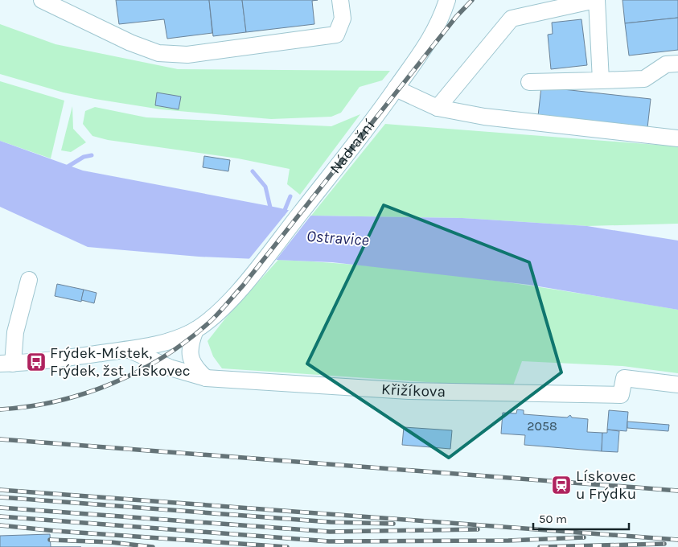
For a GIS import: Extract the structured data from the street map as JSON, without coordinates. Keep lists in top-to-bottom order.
{
  "streets": {
    "street": ["Nádražní", "Křižíkova"]
  },
  "water": ["Ostravice"],
  "places": {
    "bus stop": ["Frýdek-Místek, Frýdek, žst. Lískovec"],
    "station": ["Lískovec u Frýdku"]
  },
  "house_numbers": ["2058"],
  "scale_bar": "50 m"
}
